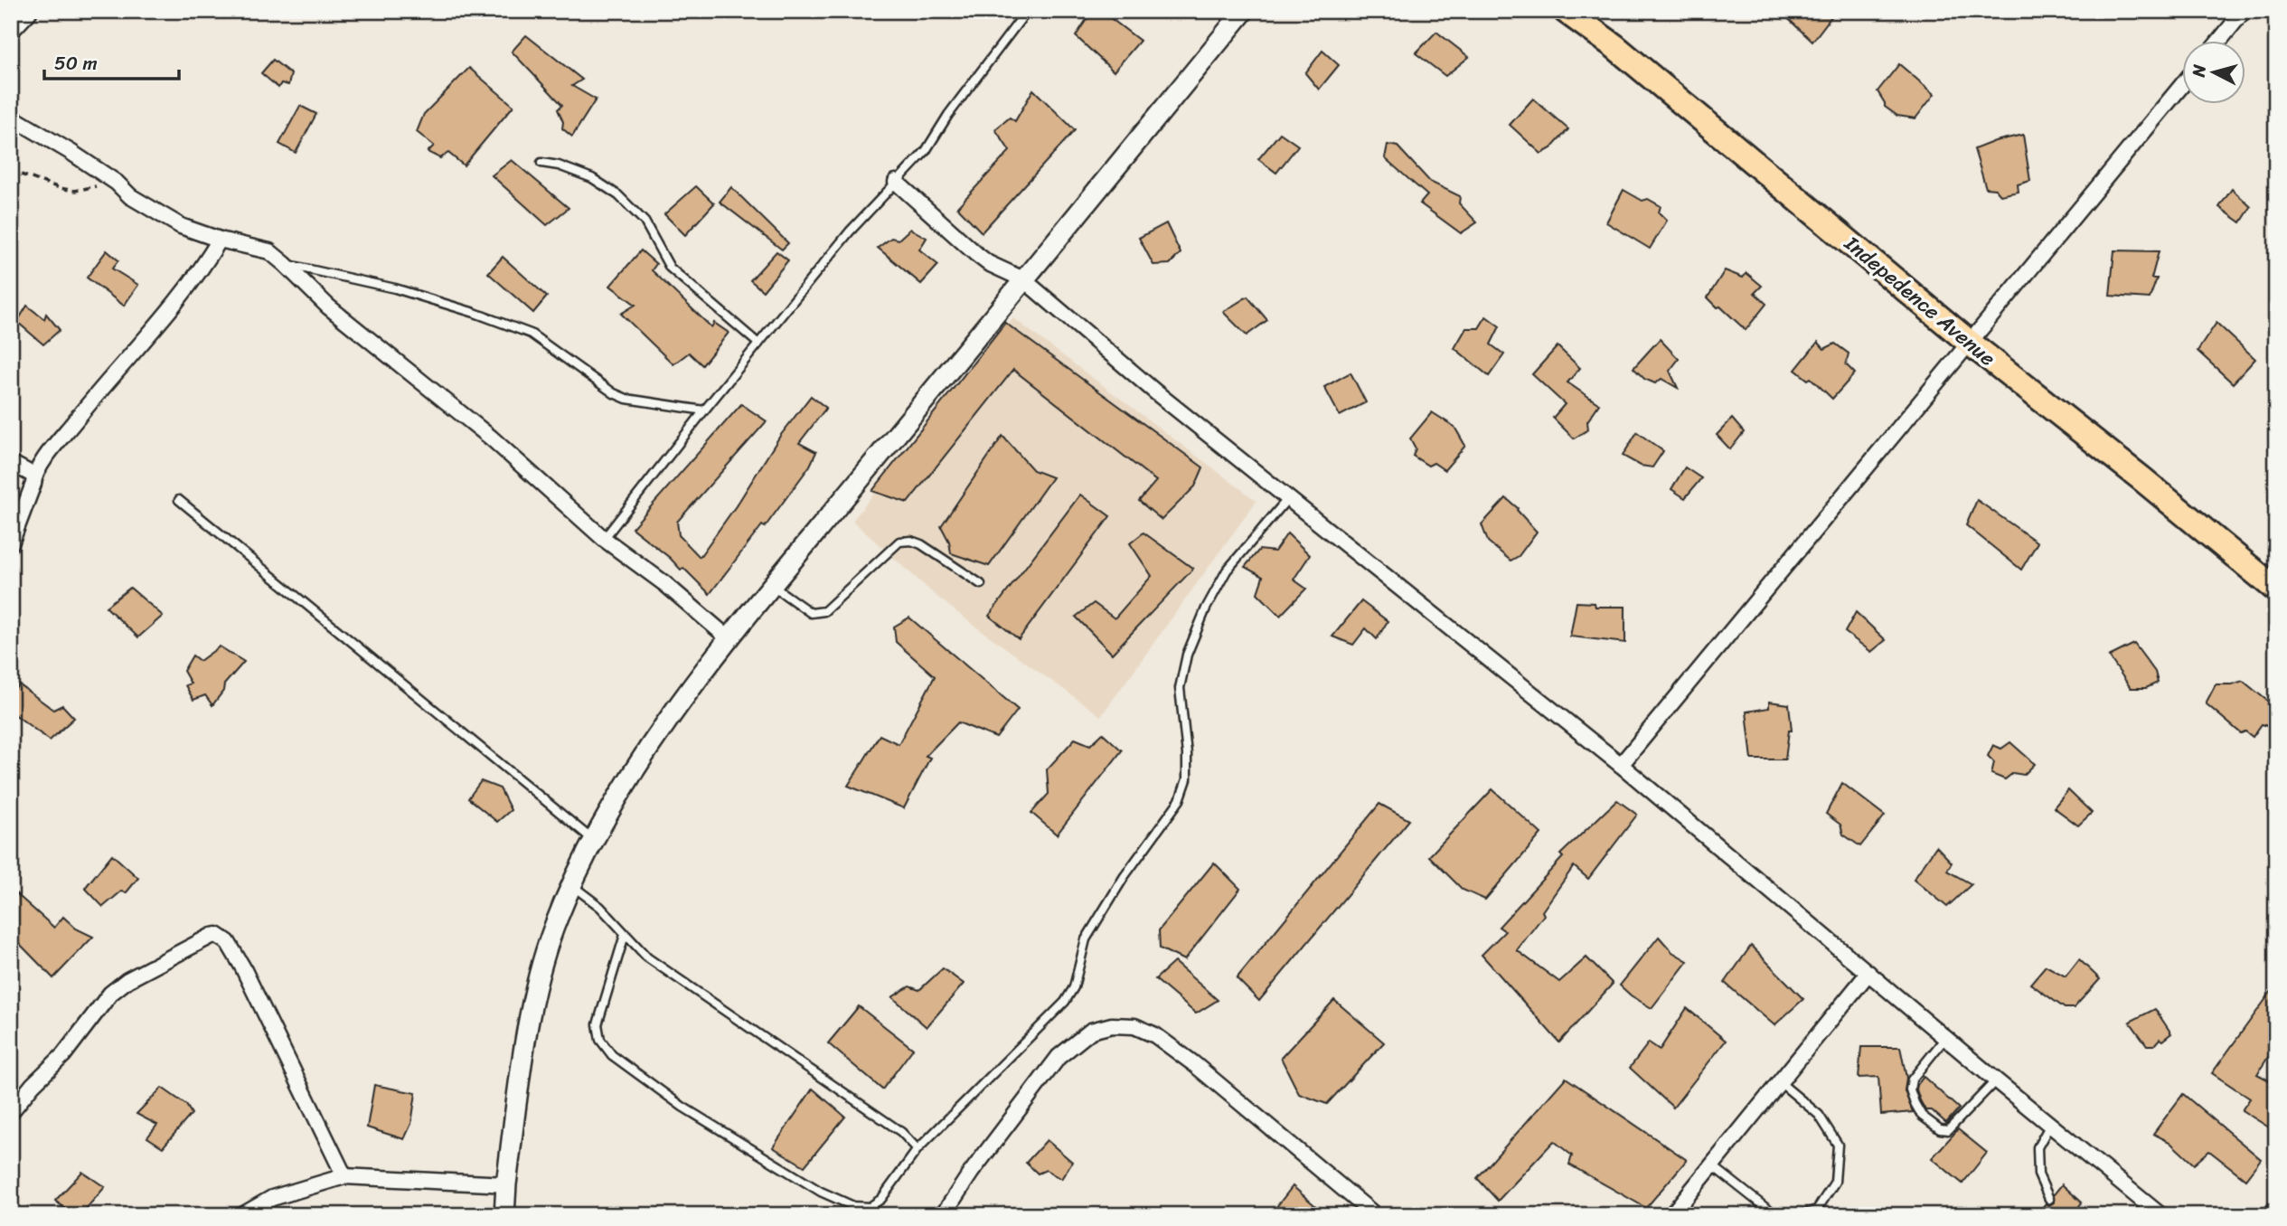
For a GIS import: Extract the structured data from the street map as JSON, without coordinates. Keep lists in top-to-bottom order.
{
  "streets": {
    "main road": ["Indepedence Avenue"]
  },
  "scale_bar": "50 m",
  "north": "left"
}
